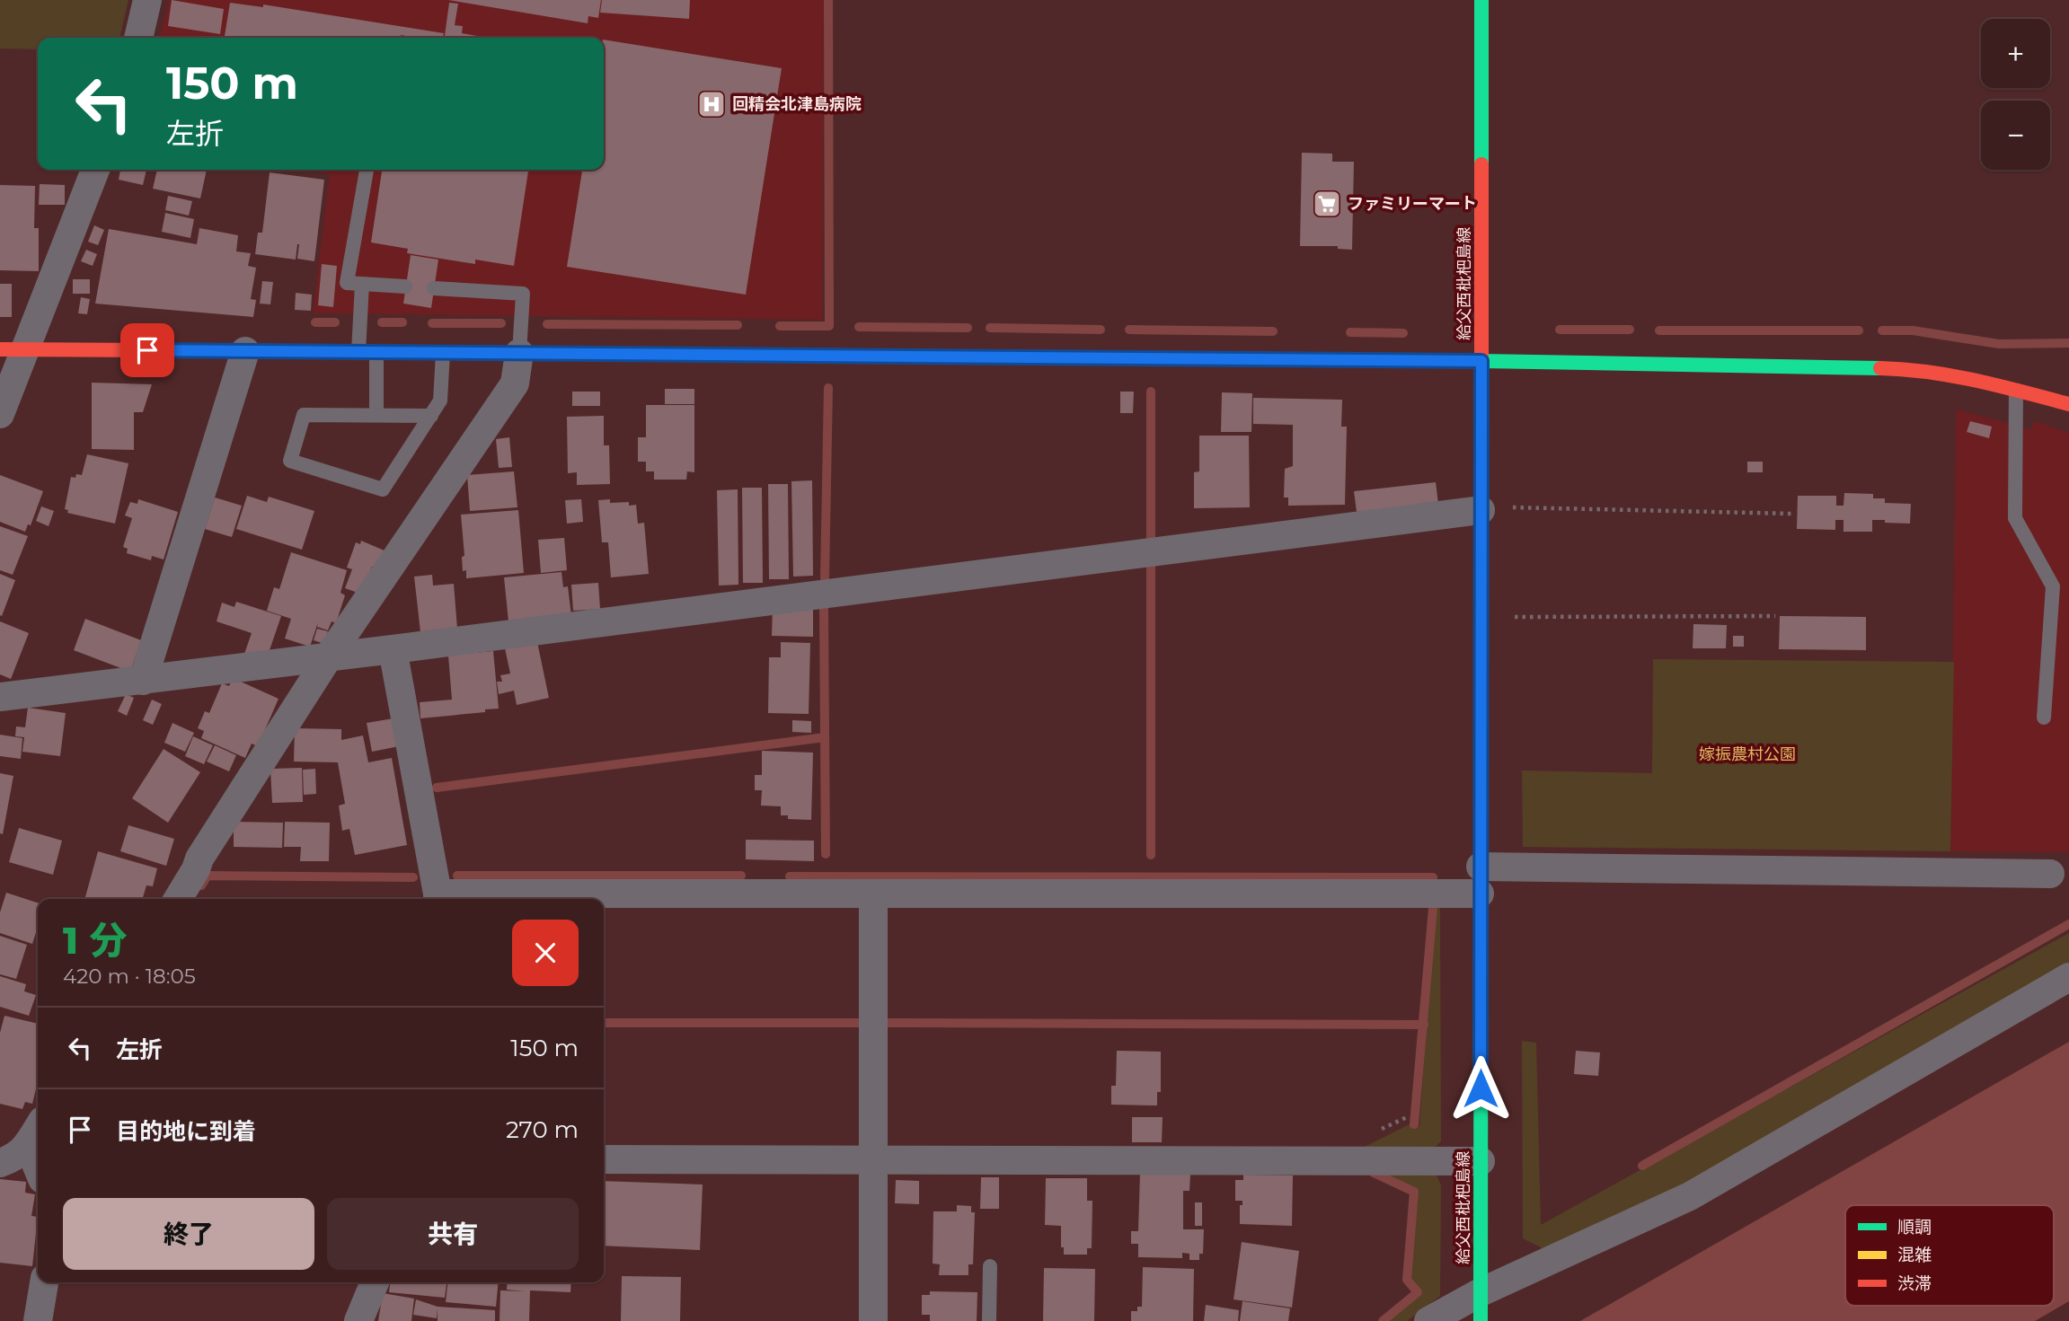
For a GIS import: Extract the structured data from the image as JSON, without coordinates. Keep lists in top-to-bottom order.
{
  "streets": {
    "street": ["給父西枇杷島線"]
  },
  "parks": ["嫁振農村公園"],
  "places": {
    "hospital": ["回精会北津島病院"],
    "supermarket": ["ファミリーマート"]
  },
  "legend": ["順調", "混雑", "渋滞"],
  "page": {
    "map_buttons": ["+", "−"],
    "turn": ["150 m", "左折"],
    "heading": ["1 分", "420 m · 18:05"],
    "list": [
      {
        "name": "左折",
        "value": "150 m"
      },
      {
        "name": "目的地に到着",
        "value": "270 m"
      }
    ],
    "buttons": ["終了", "共有"]
  }
}
